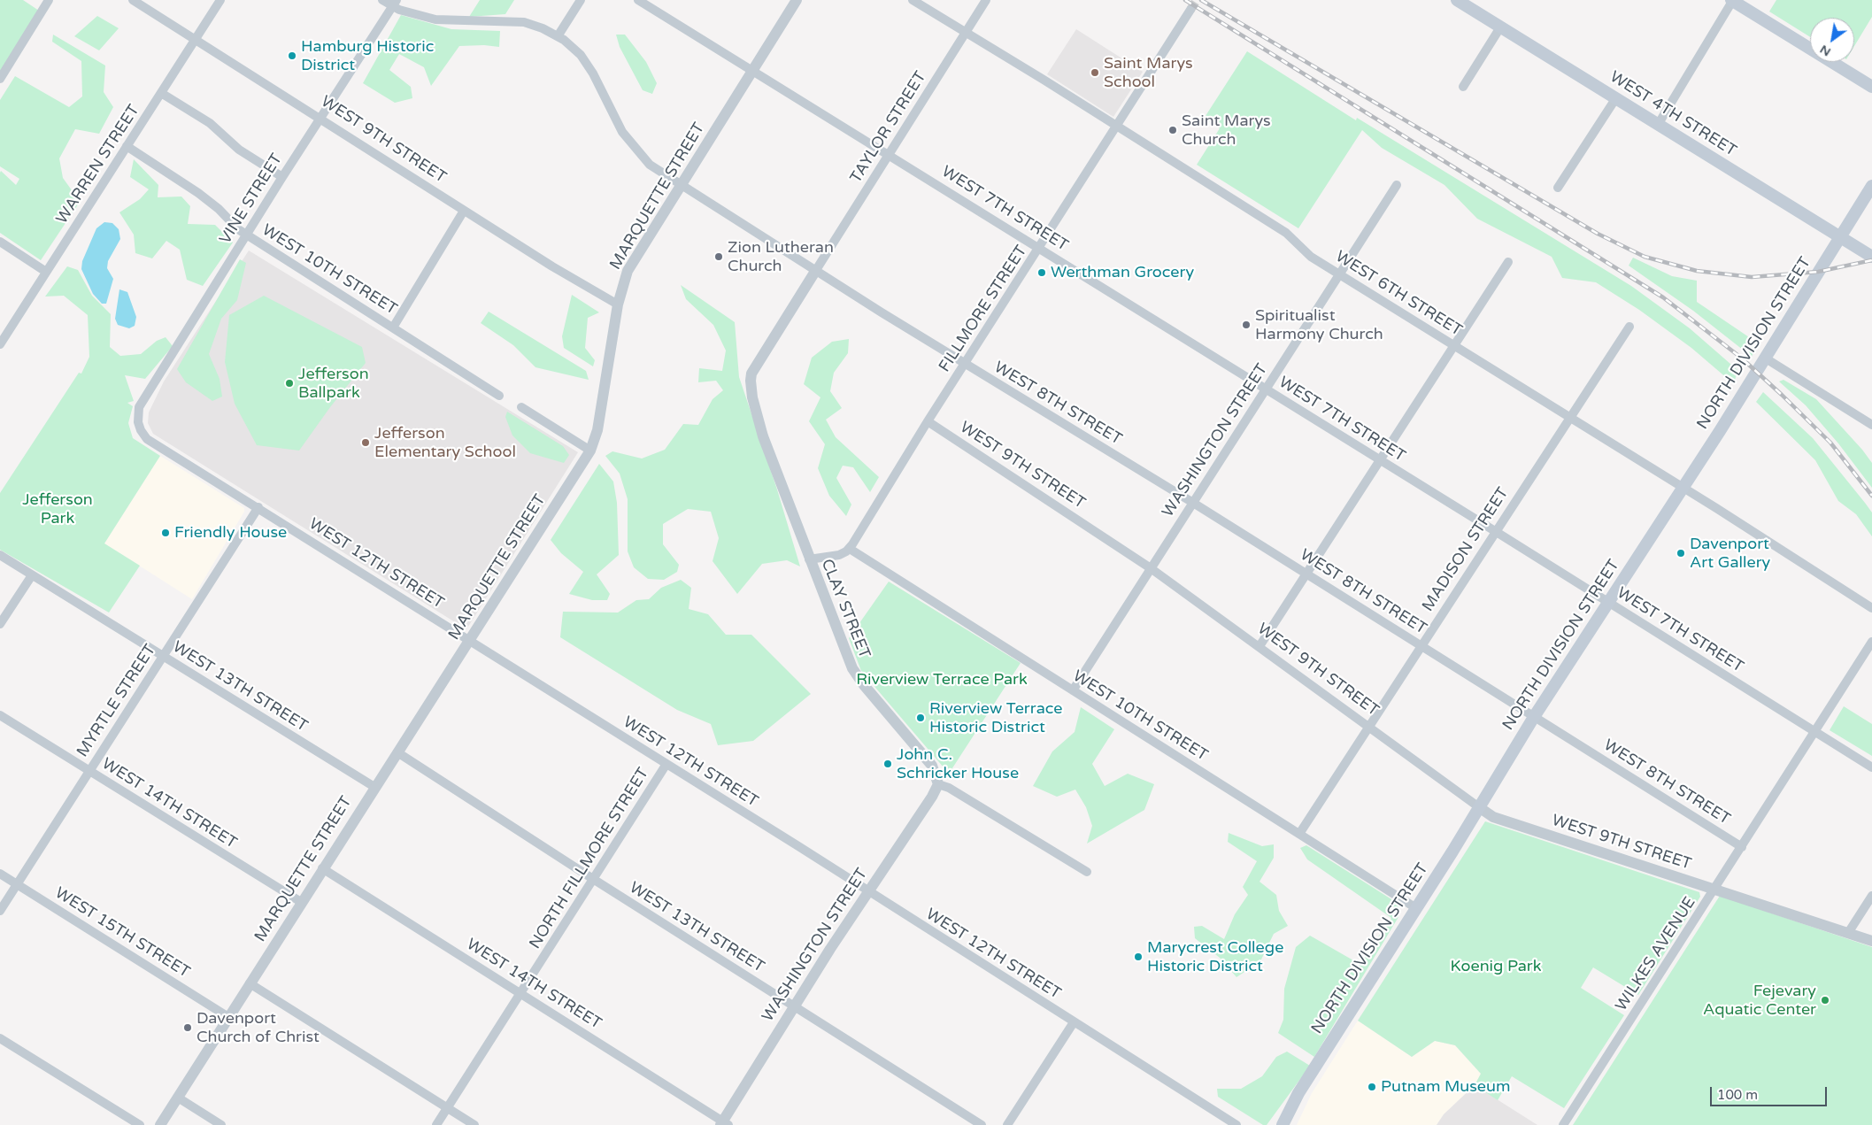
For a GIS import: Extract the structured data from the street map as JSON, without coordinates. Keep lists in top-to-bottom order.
{
  "streets": {
    "main road": ["WEST 4TH STREET", "NORTH DIVISION STREET"],
    "street": [
      "TAYLOR STREET",
      "WEST 9TH STREET",
      "WARREN STREET",
      "MARQUETTE STREET",
      "VINE STREET",
      "WEST 7TH STREET",
      "WEST 10TH STREET",
      "WEST 6TH STREET",
      "FILLMORE STREET",
      "WEST 8TH STREET",
      "WASHINGTON STREET",
      "MADISON STREET",
      "WEST 12TH STREET",
      "CLAY STREET",
      "WEST 13TH STREET",
      "MYRTLE STREET",
      "WEST 14TH STREET",
      "NORTH FILLMORE STREET",
      "WEST 15TH STREET",
      "WILKES AVENUE"
    ]
  },
  "crossings": [
    ["WEST 4TH STREET", "NORTH DIVISION STREET"],
    ["TAYLOR STREET", "WEST 7TH STREET"],
    ["TAYLOR STREET", "WEST 6TH STREET"],
    ["TAYLOR STREET", "WEST 8TH STREET"],
    ["TAYLOR STREET", "CLAY STREET"],
    ["WEST 9TH STREET", "WARREN STREET"],
    ["WEST 9TH STREET", "MARQUETTE STREET"],
    ["WEST 9TH STREET", "VINE STREET"],
    ["WEST 9TH STREET", "FILLMORE STREET"],
    ["WEST 9TH STREET", "NORTH DIVISION STREET"],
    ["WEST 9TH STREET", "WASHINGTON STREET"],
    ["WEST 9TH STREET", "MADISON STREET"],
    ["WEST 9TH STREET", "WILKES AVENUE"],
    ["WARREN STREET", "WEST 10TH STREET"],
    ["MARQUETTE STREET", "WEST 7TH STREET"],
    ["MARQUETTE STREET", "WEST 8TH STREET"],
    ["MARQUETTE STREET", "WEST 12TH STREET"],
    ["MARQUETTE STREET", "WEST 13TH STREET"],
    ["MARQUETTE STREET", "WEST 14TH STREET"],
    ["MARQUETTE STREET", "WEST 15TH STREET"],
    ["VINE STREET", "WEST 10TH STREET"],
    ["VINE STREET", "WEST 8TH STREET"],
    ["VINE STREET", "WEST 12TH STREET"],
    ["WEST 7TH STREET", "FILLMORE STREET"],
    ["WEST 7TH STREET", "NORTH DIVISION STREET"],
    ["WEST 7TH STREET", "WASHINGTON STREET"],
    ["WEST 7TH STREET", "MADISON STREET"],
    ["WEST 7TH STREET", "WILKES AVENUE"],
    ["WEST 10TH STREET", "NORTH DIVISION STREET"],
    ["WEST 10TH STREET", "WASHINGTON STREET"],
    ["WEST 10TH STREET", "MADISON STREET"],
    ["WEST 6TH STREET", "FILLMORE STREET"],
    ["WEST 6TH STREET", "NORTH DIVISION STREET"],
    ["WEST 6TH STREET", "WASHINGTON STREET"],
    ["WEST 6TH STREET", "MADISON STREET"],
    ["FILLMORE STREET", "WEST 8TH STREET"],
    ["NORTH DIVISION STREET", "WEST 8TH STREET"],
    ["WEST 8TH STREET", "WASHINGTON STREET"],
    ["WEST 8TH STREET", "MADISON STREET"],
    ["WEST 8TH STREET", "CLAY STREET"],
    ["WEST 8TH STREET", "WILKES AVENUE"],
    ["WASHINGTON STREET", "WEST 12TH STREET"],
    ["WASHINGTON STREET", "CLAY STREET"],
    ["WASHINGTON STREET", "WEST 13TH STREET"],
    ["WASHINGTON STREET", "WEST 14TH STREET"],
    ["WEST 12TH STREET", "MYRTLE STREET"],
    ["WEST 12TH STREET", "NORTH FILLMORE STREET"],
    ["WEST 13TH STREET", "MYRTLE STREET"],
    ["WEST 13TH STREET", "NORTH FILLMORE STREET"],
    ["MYRTLE STREET", "WEST 14TH STREET"],
    ["MYRTLE STREET", "WEST 15TH STREET"],
    ["WEST 14TH STREET", "NORTH FILLMORE STREET"]
  ],
  "parks": ["Jefferson Park", "Riverview Terrace Park", "Koenig Park"],
  "places": [
    "Hamburg Historic District",
    "Saint Marys School",
    "Saint Marys Church",
    "Zion Lutheran Church",
    "Werthman Grocery",
    "Spiritualist Harmony Church",
    "Jefferson Ballpark",
    "Jefferson Elementary School",
    "Friendly House",
    "Davenport Art Gallery",
    "Riverview Terrace Historic District",
    "John C. Schricker House",
    "Marycrest College Historic District",
    "Fejevary Aquatic Center",
    "Davenport Church of Christ",
    "Putnam Museum"
  ],
  "scale_bar": "100 m",
  "north": "bottom left"
}
